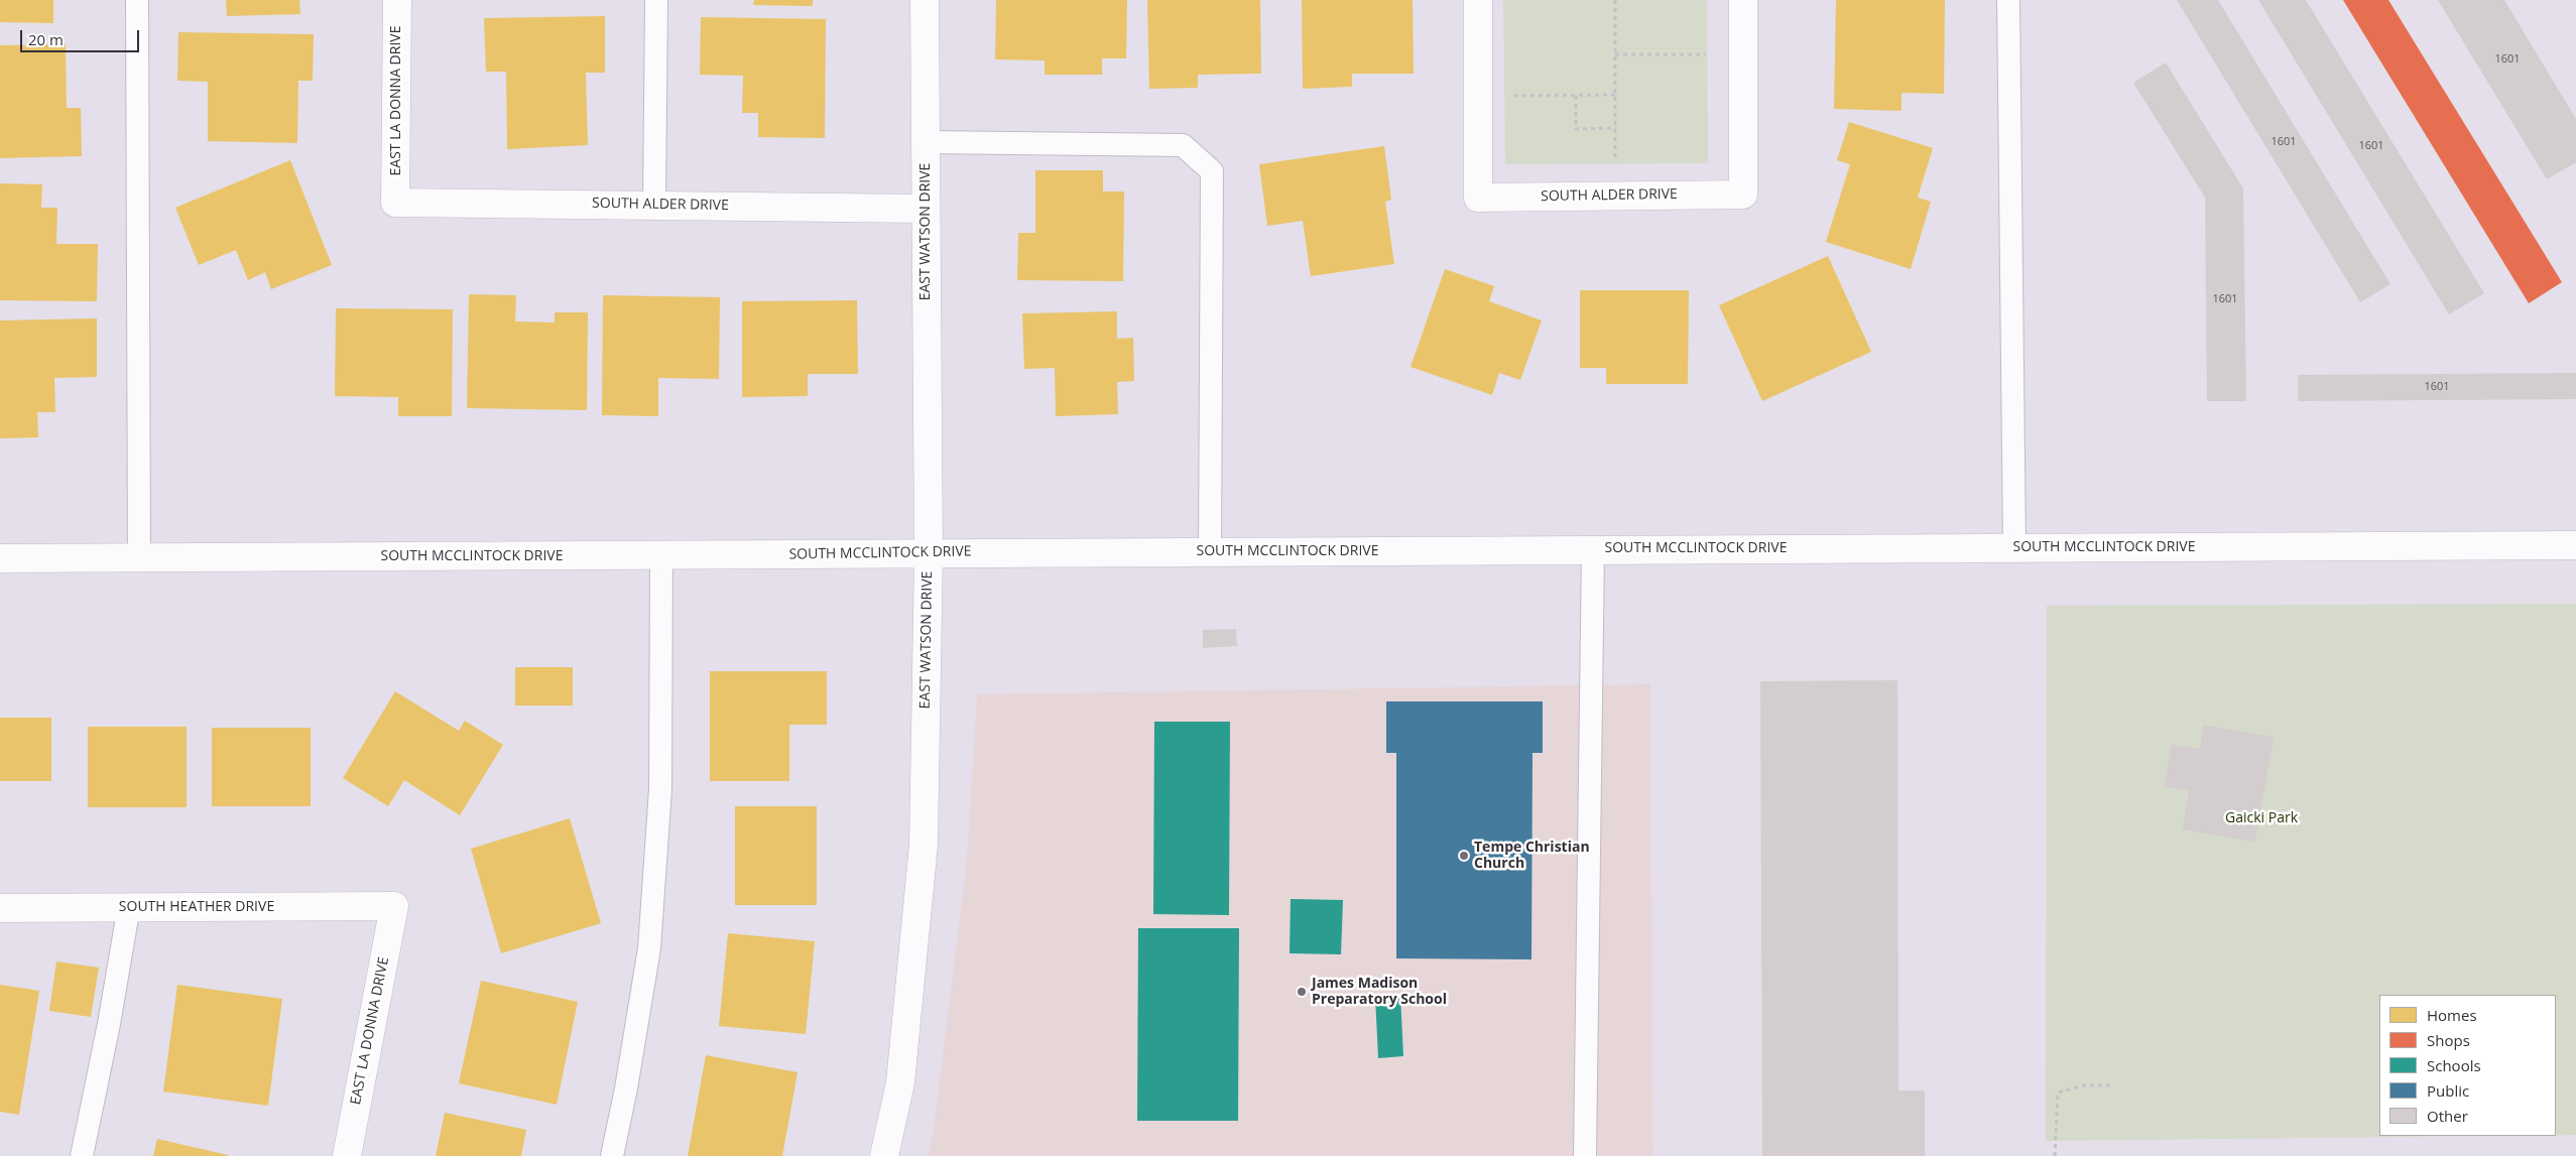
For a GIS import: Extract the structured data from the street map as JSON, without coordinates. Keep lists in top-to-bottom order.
{
  "streets": {
    "street": [
      "EAST LA DONNA DRIVE",
      "SOUTH ALDER DRIVE",
      "EAST WATSON DRIVE",
      "SOUTH MCCLINTOCK DRIVE",
      "SOUTH HEATHER DRIVE"
    ]
  },
  "crossings": [
    ["EAST LA DONNA DRIVE", "SOUTH ALDER DRIVE"],
    ["EAST LA DONNA DRIVE", "SOUTH HEATHER DRIVE"],
    ["SOUTH ALDER DRIVE", "EAST WATSON DRIVE"],
    ["EAST WATSON DRIVE", "SOUTH MCCLINTOCK DRIVE"]
  ],
  "parks": ["Gaicki Park"],
  "places": ["Tempe Christian Church", "James Madison Preparatory School"],
  "house_numbers": [
    "1601",
    "1601",
    "1601",
    "1601",
    "1601"
  ],
  "legend": [
    "Homes",
    "Shops",
    "Schools",
    "Public",
    "Other"
  ],
  "scale_bar": "20 m"
}
